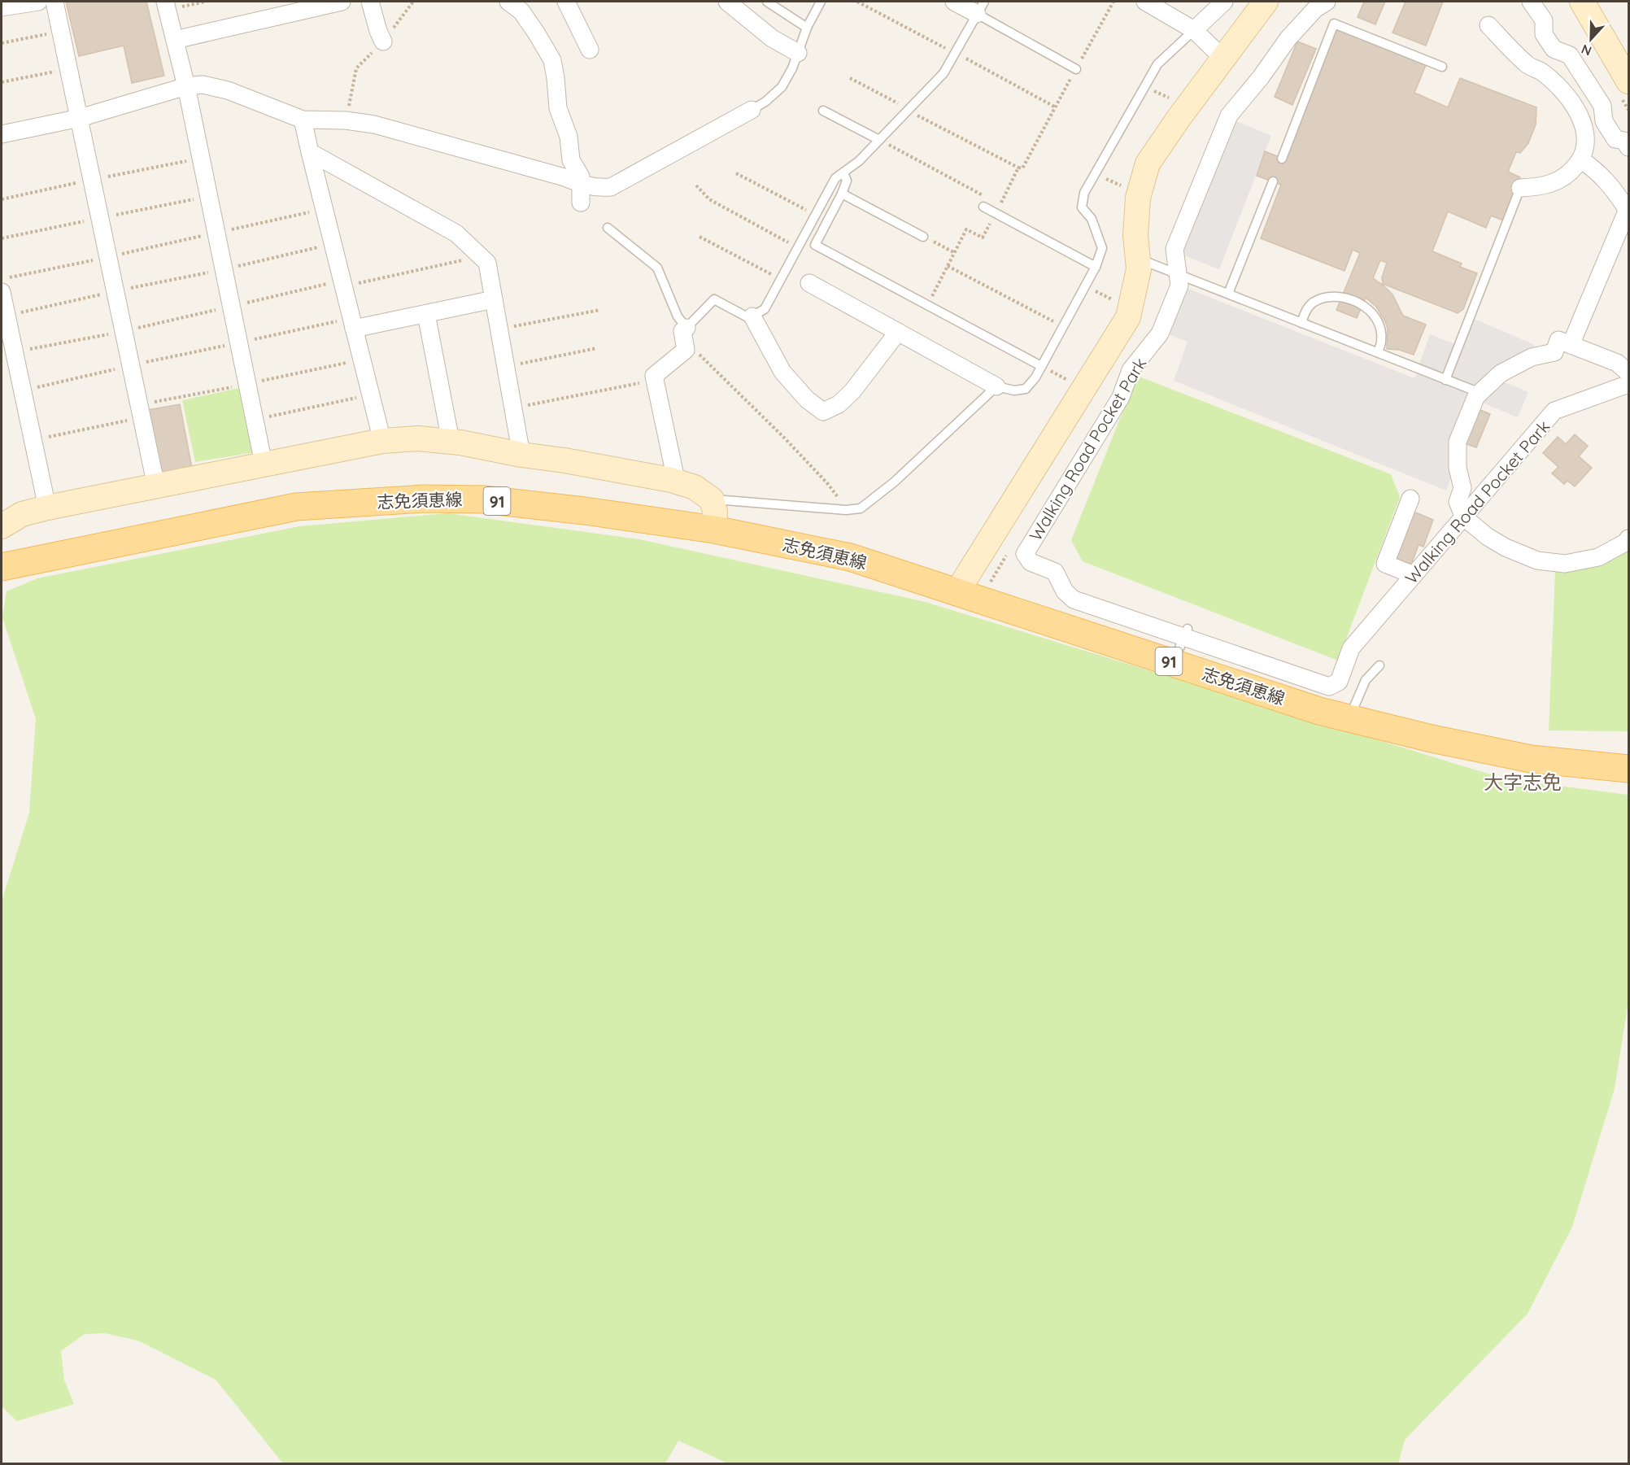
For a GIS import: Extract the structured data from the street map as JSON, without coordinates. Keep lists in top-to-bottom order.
{
  "streets": {
    "main road": ["志免須恵線", "91"],
    "street": ["Walking Road Pocket Park"]
  },
  "districts": ["大字志免"],
  "north": "bottom"
}
